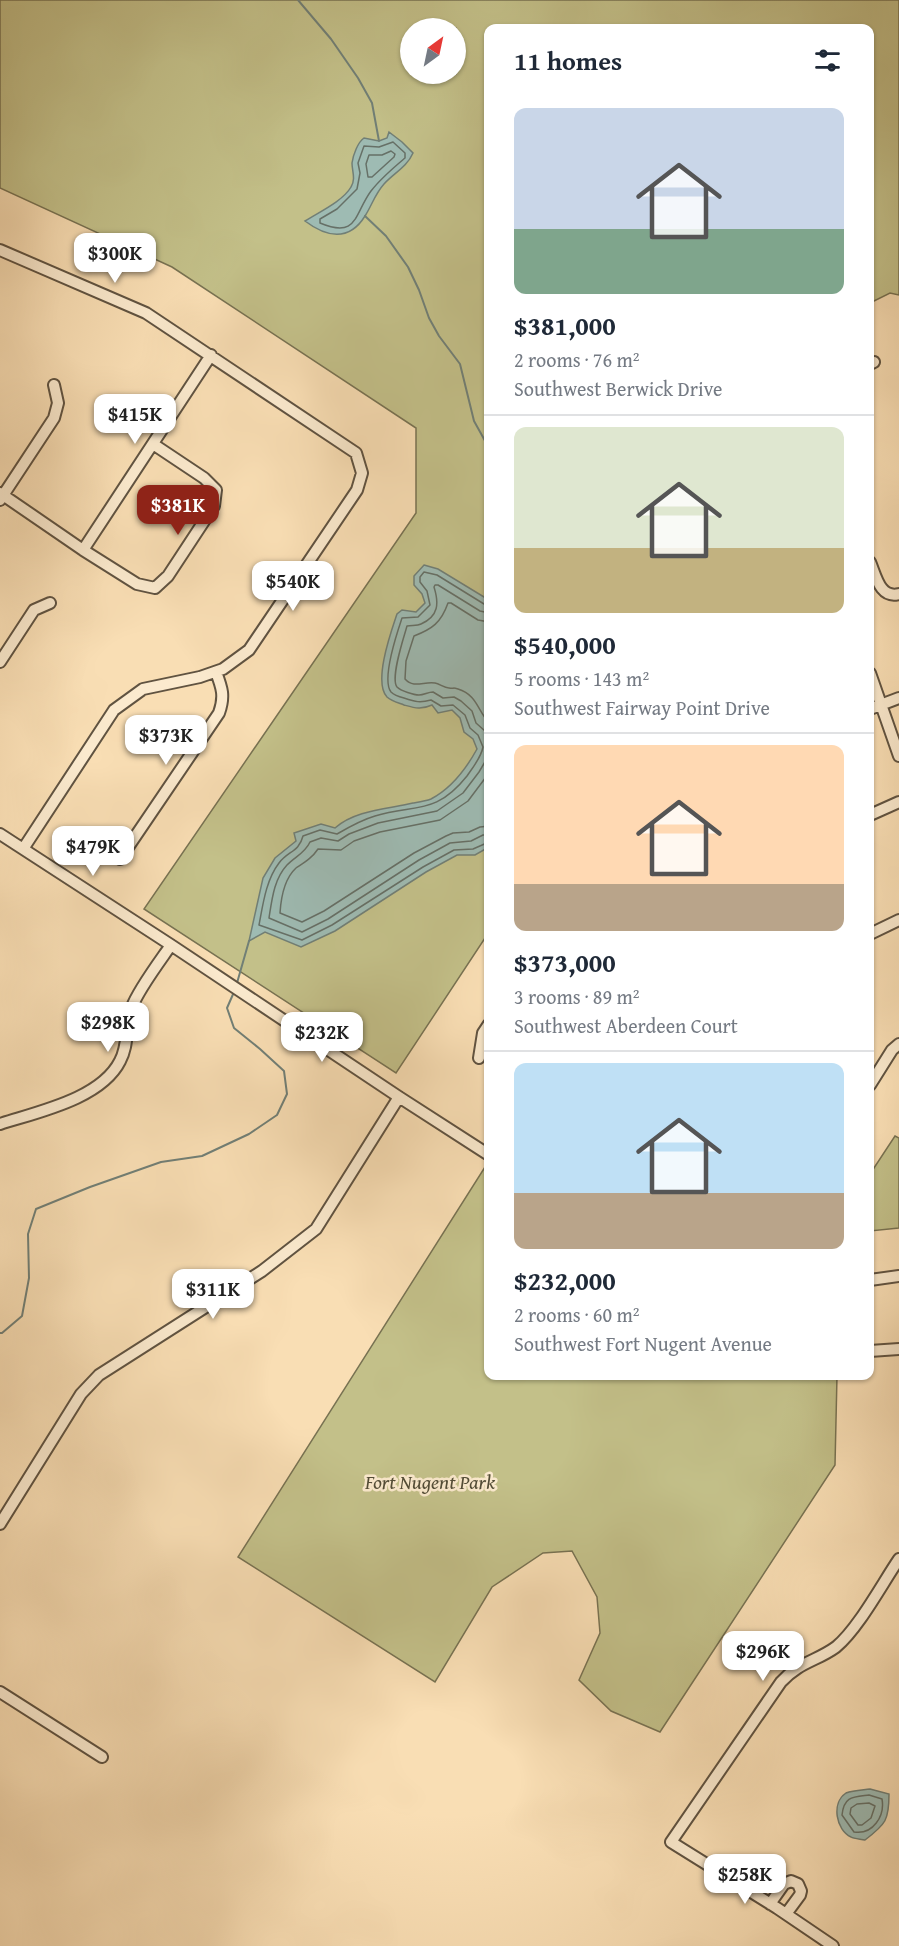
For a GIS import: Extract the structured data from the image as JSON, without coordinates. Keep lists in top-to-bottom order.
{
  "parks": ["Fort Nugent Park"],
  "north": "top right",
  "page": {
    "heading": "11 homes",
    "list": [
      {
        "name": "$381,000",
        "note": "2 rooms · 76 m² · Southwest Berwick Drive"
      },
      {
        "name": "$540,000",
        "note": "5 rooms · 143 m² · Southwest Fairway Point Drive"
      },
      {
        "name": "$373,000",
        "note": "3 rooms · 89 m² · Southwest Aberdeen Court"
      },
      {
        "name": "$232,000",
        "note": "2 rooms · 60 m² · Southwest Fort Nugent Avenue"
      }
    ],
    "price": [
      "$300K",
      "$415K",
      "$381K",
      "$540K",
      "$373K",
      "$479K",
      "$298K",
      "$232K",
      "$311K",
      "$296K",
      "$258K"
    ]
  }
}
